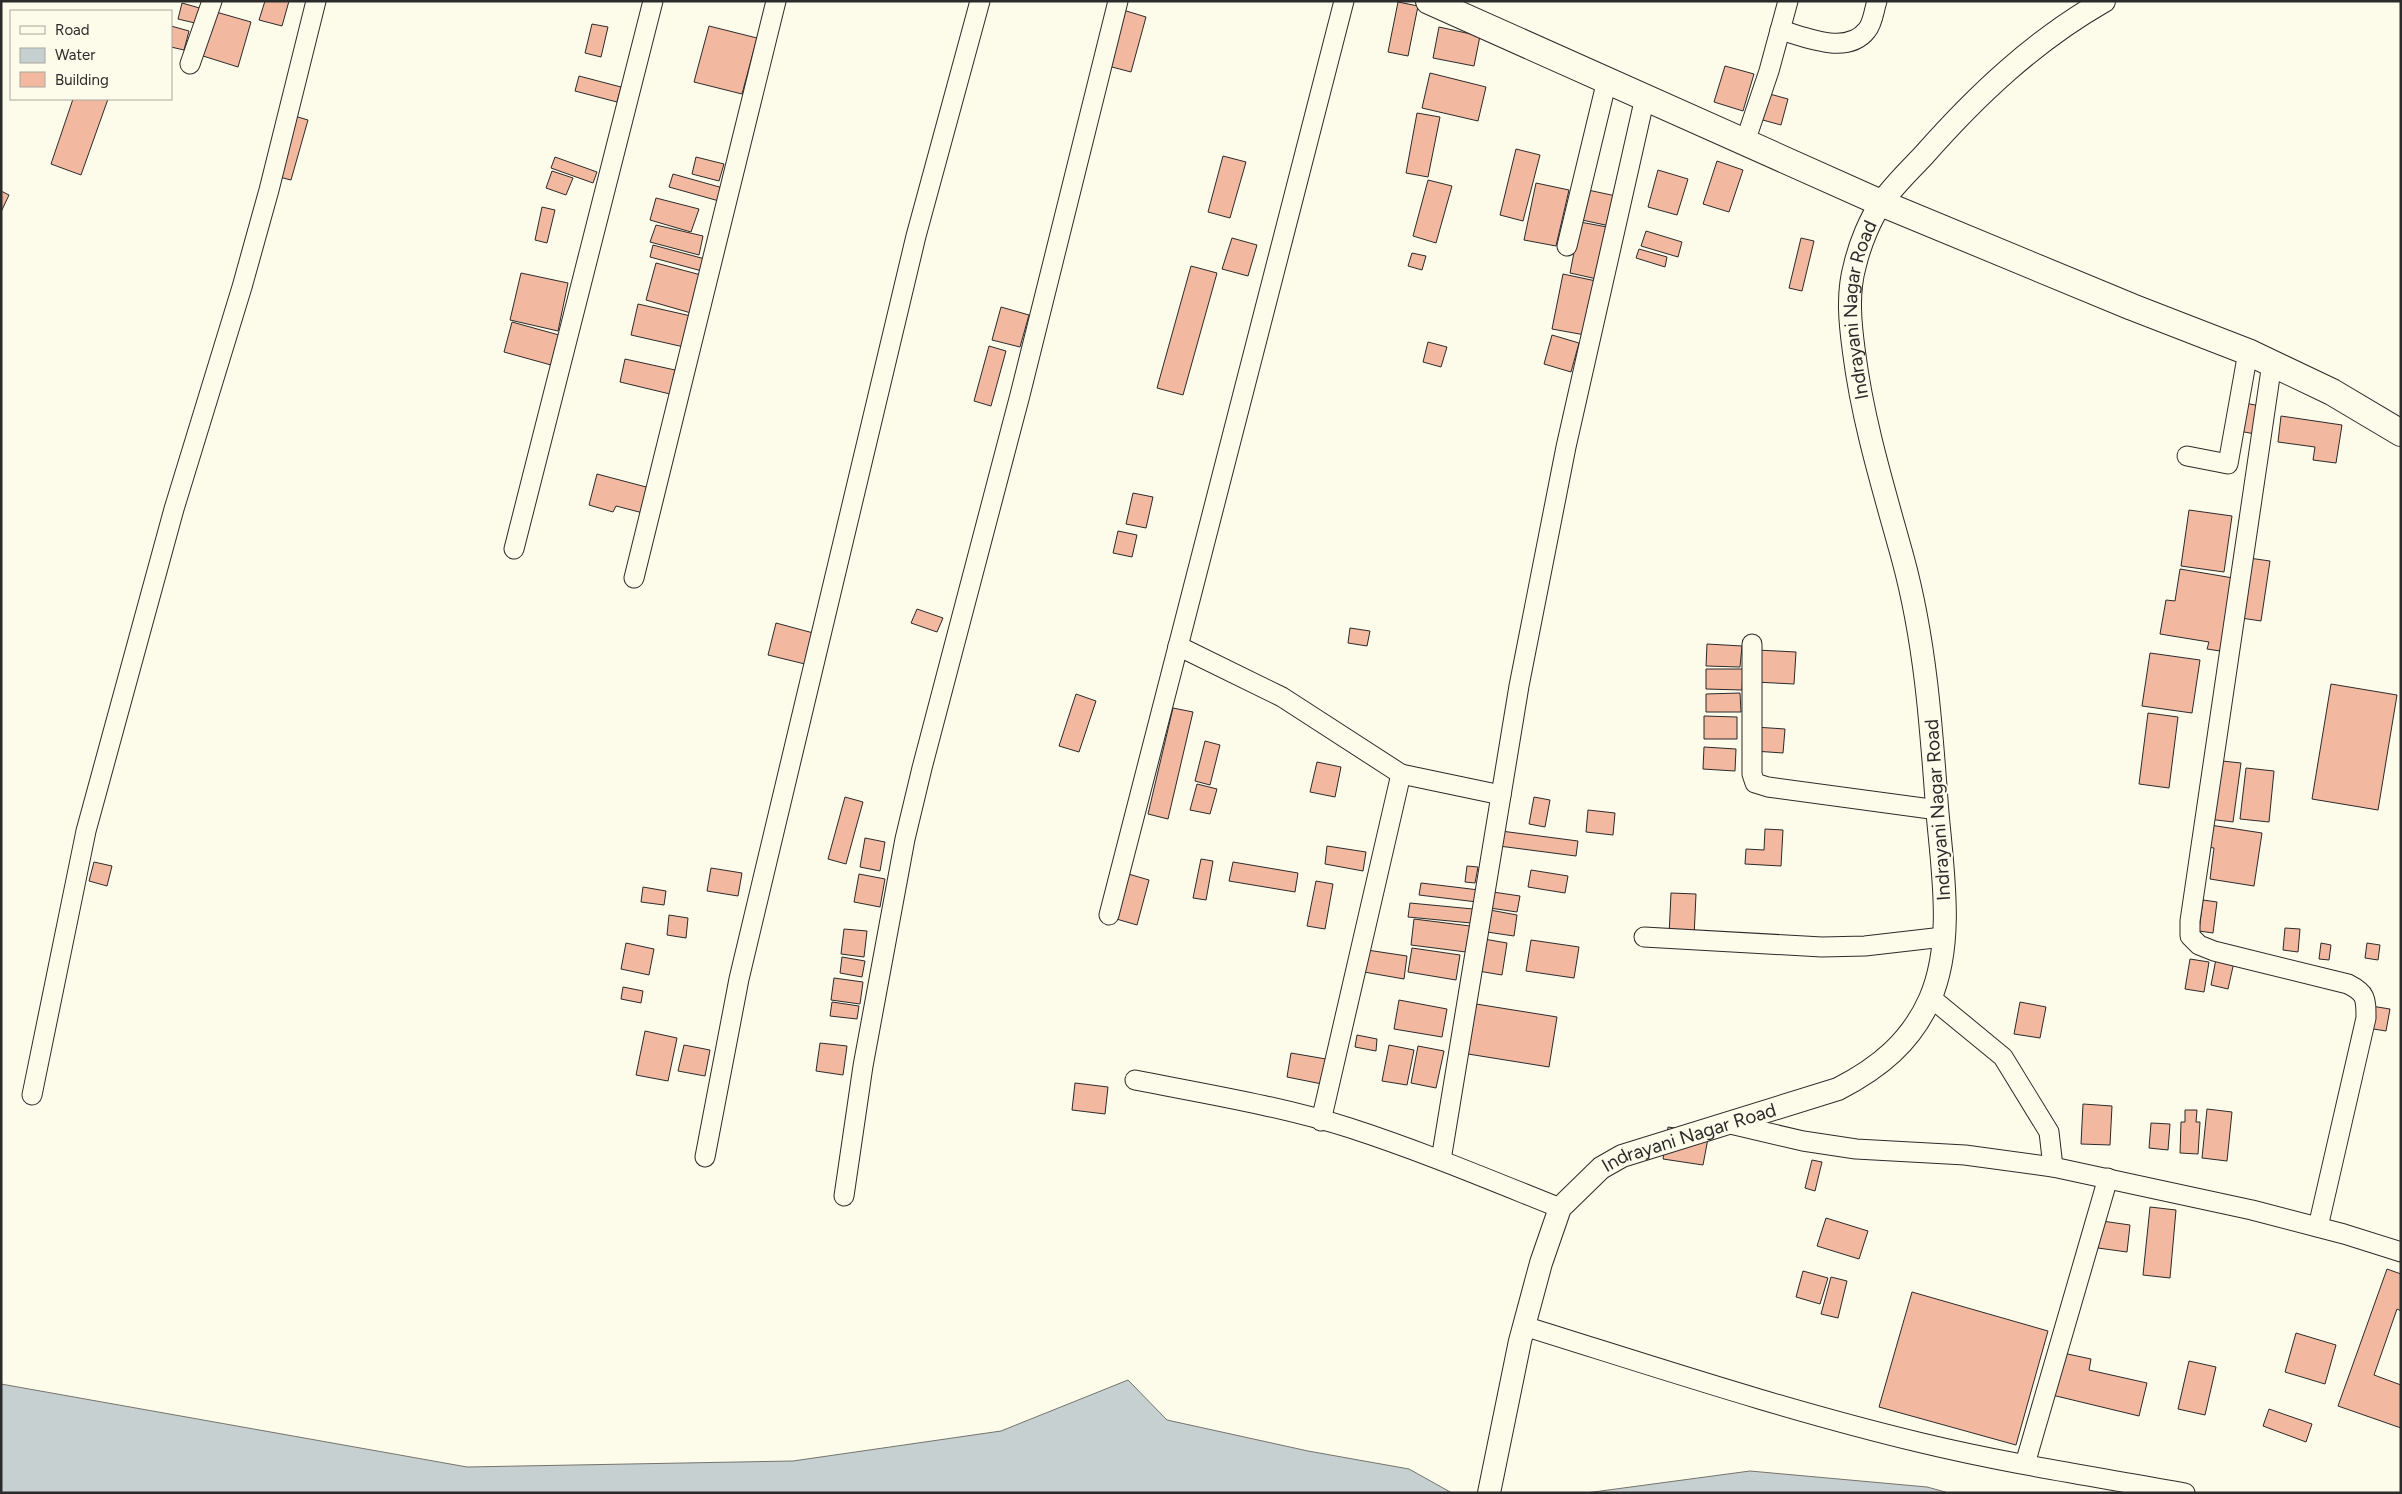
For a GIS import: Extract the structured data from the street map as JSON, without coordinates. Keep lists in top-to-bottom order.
{
  "streets": {
    "street": ["Indrayani Nagar Road"]
  },
  "legend": ["Road", "Water", "Building"]
}
